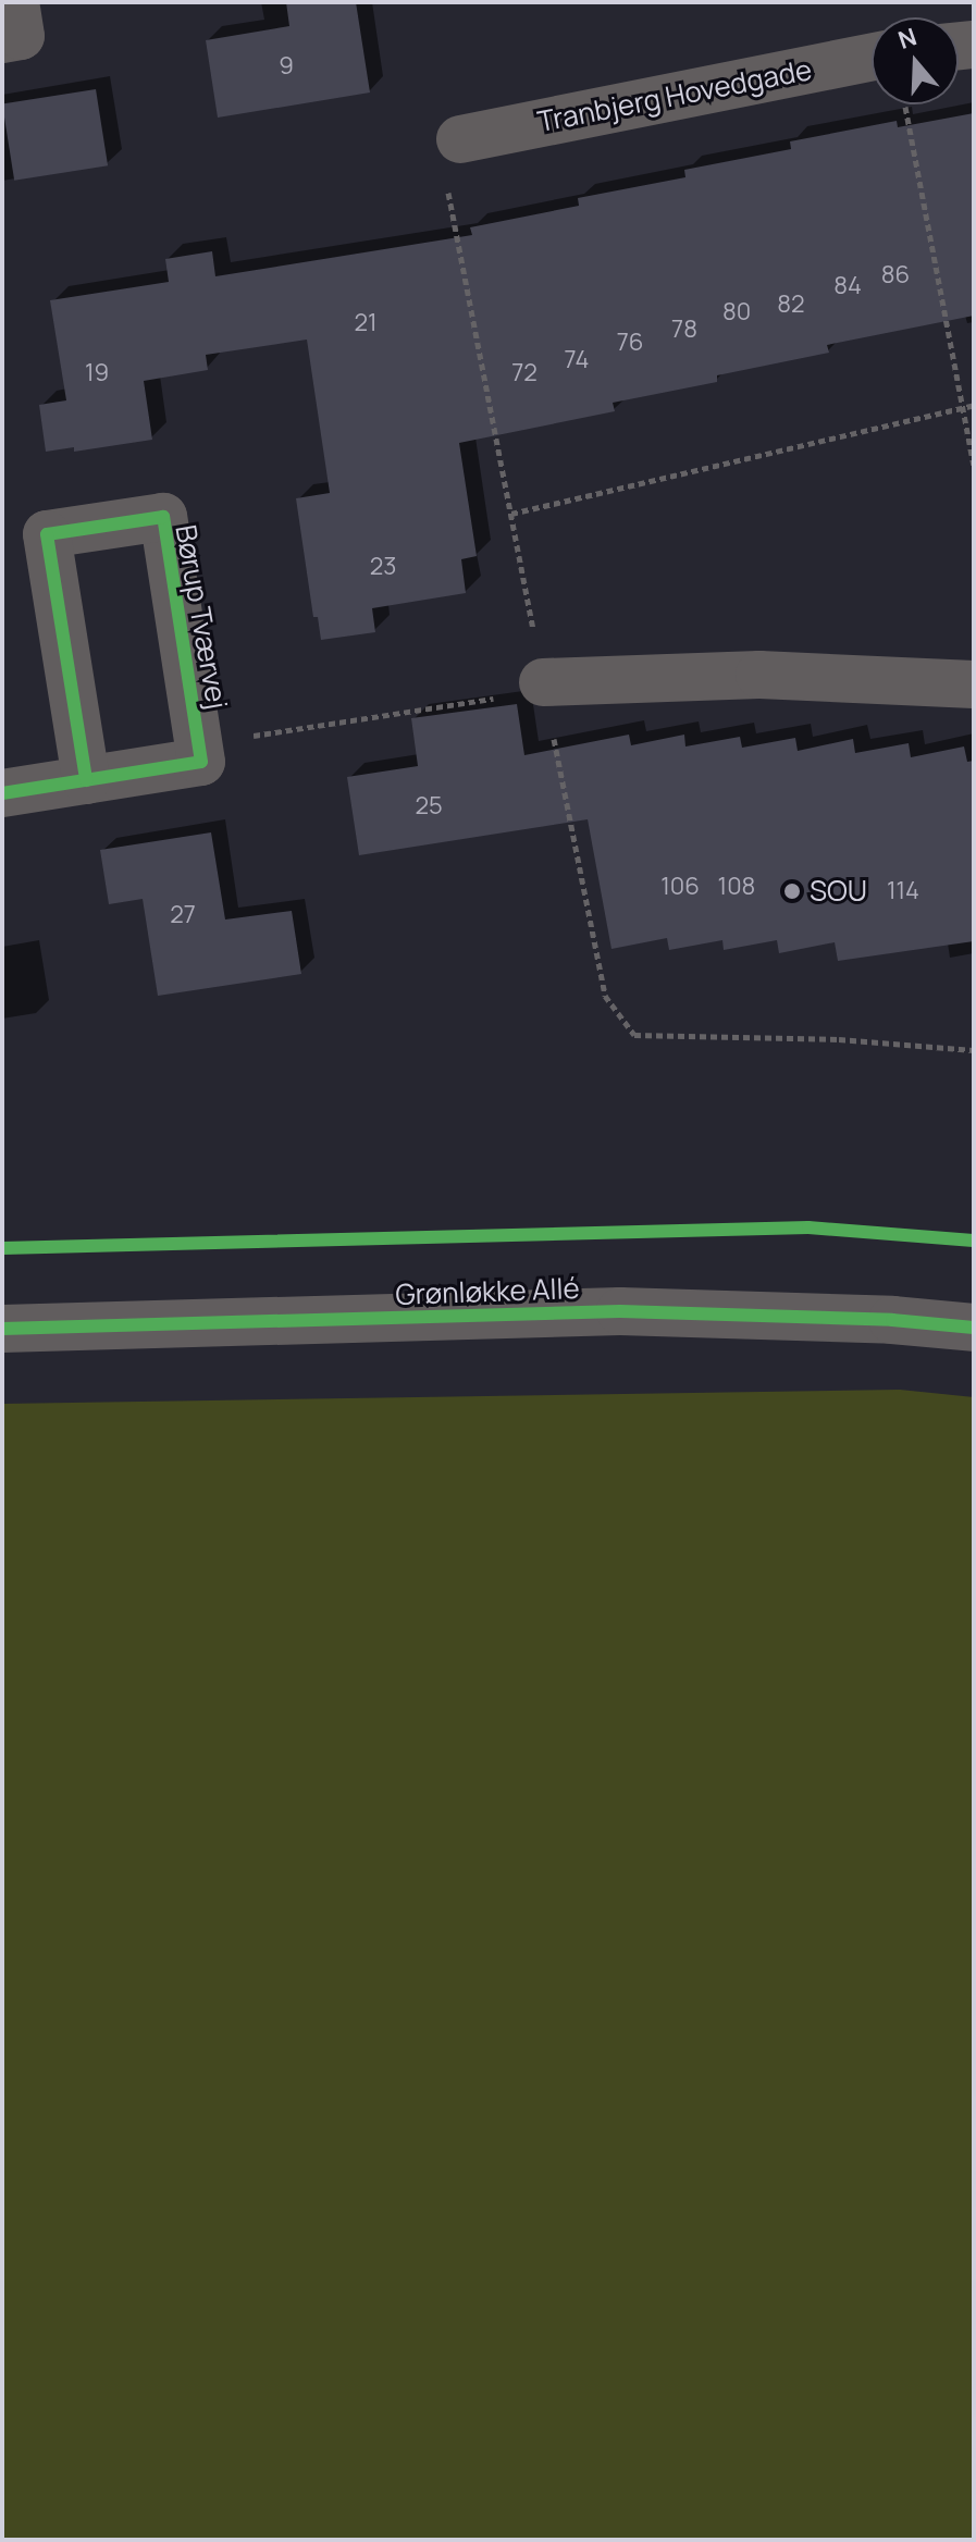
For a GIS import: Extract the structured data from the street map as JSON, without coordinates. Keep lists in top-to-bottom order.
{
  "streets": {
    "street": ["Tranbjerg Hovedgade", "Børup Tværvej", "Grønløkke Allé"]
  },
  "places": ["SOU"],
  "house_numbers": [
    "9",
    "86",
    "84",
    "82",
    "80",
    "21",
    "78",
    "76",
    "74",
    "19",
    "72",
    "23",
    "25",
    "106",
    "108",
    "114",
    "27"
  ],
  "north": "top"
}
